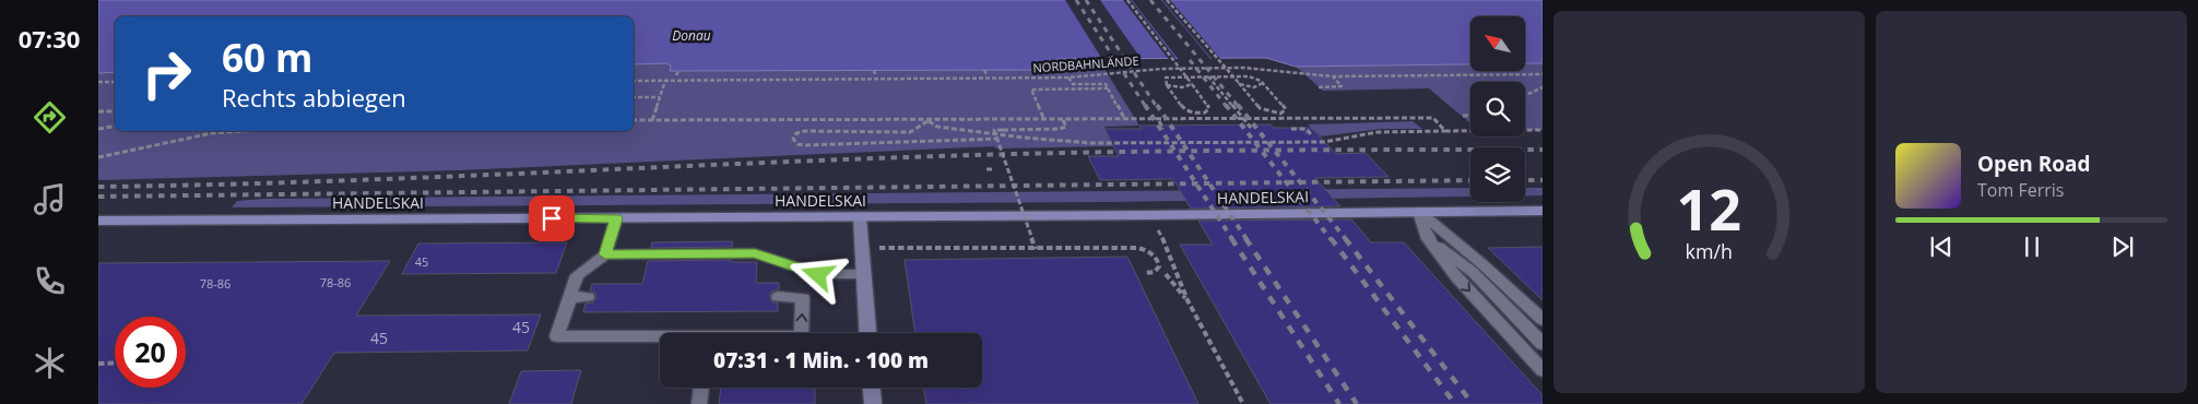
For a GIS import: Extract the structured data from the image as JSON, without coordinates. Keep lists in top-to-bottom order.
{
  "streets": {
    "main road": ["HANDELSKAI"],
    "path": ["NORDBAHNLÄNDE"]
  },
  "water": ["Donau"],
  "house_numbers": [
    "45",
    "78-86",
    "78-86",
    "45",
    "45"
  ],
  "north": "top left",
  "page": {
    "tabs": "07:30",
    "turn": ["60 m", "Rechts abbiegen"],
    "song": ["Open Road", "Tom Ferris"],
    "limit": "20",
    "trip": "07:31 · 1 Min. · 100 m",
    "gauge": ["12", "km/h"]
  }
}
